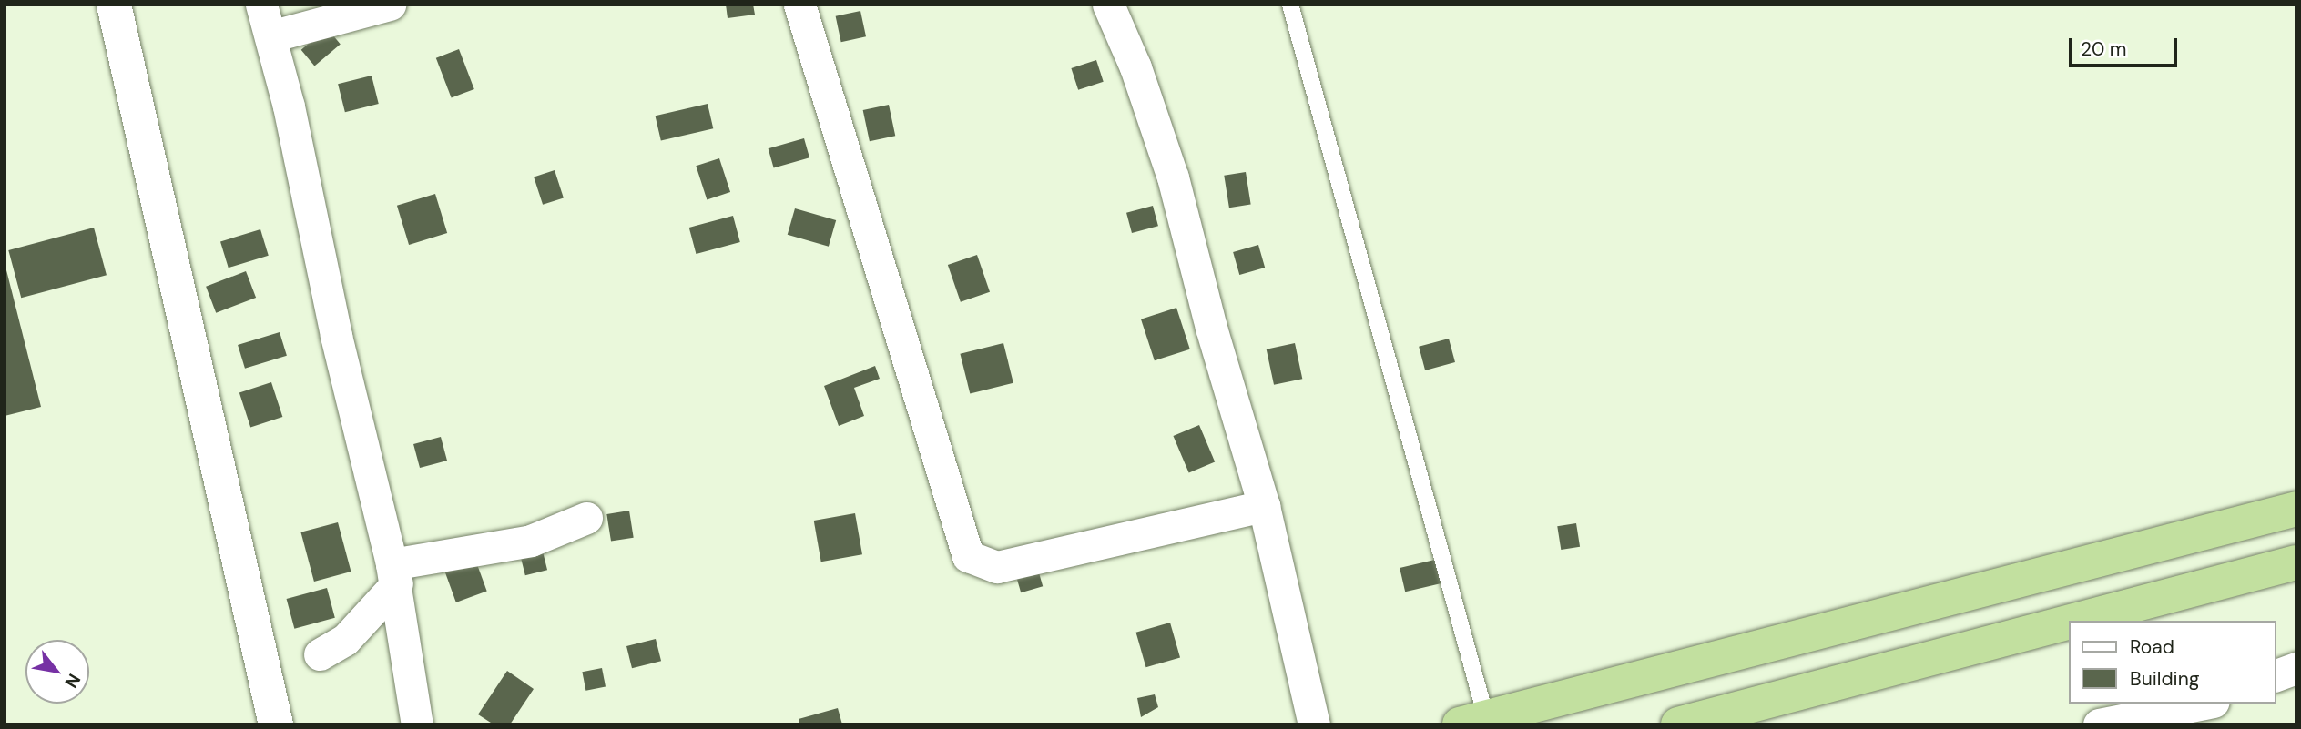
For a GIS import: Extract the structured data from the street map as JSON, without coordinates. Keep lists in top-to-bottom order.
{
  "legend": ["Road", "Building"],
  "scale_bar": "20 m",
  "north": "bottom right"
}
